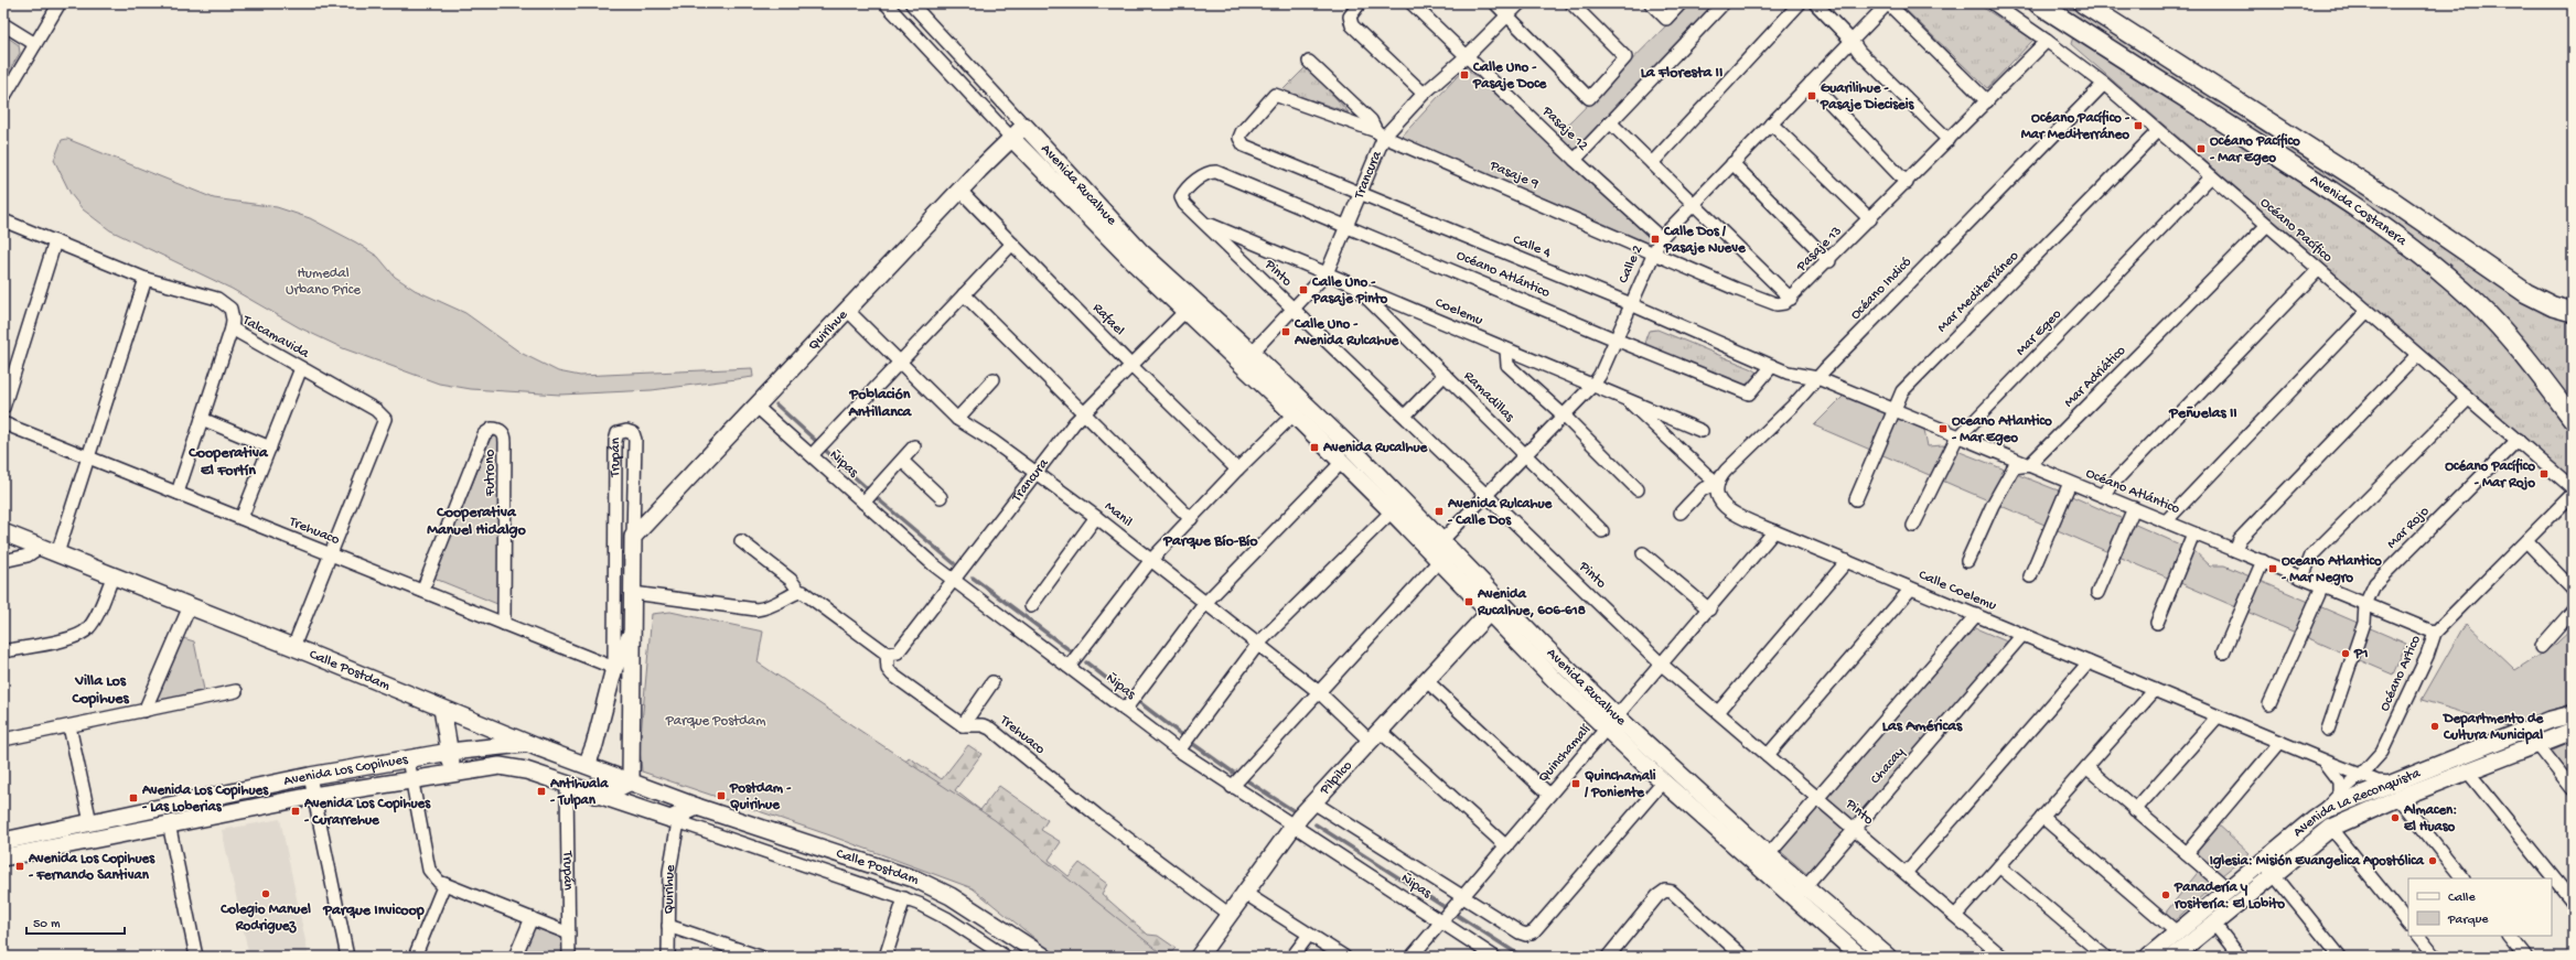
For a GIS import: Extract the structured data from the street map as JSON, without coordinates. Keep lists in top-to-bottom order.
{
  "streets": {
    "main road": ["Avenida Costanera"],
    "street": [
      "Pasaje 12",
      "Trancura",
      "Pasaje 9",
      "Avenida Rucalhue",
      "Océano Pacífico",
      "Calle 4",
      "Pasaje 13",
      "Calle 2",
      "Pinto",
      "Océano Atlántico",
      "Océano Indicó",
      "Mar Mediterráneo",
      "Coelemu",
      "Rafael",
      "Quirihue",
      "Mar Egeo",
      "Talcamavida",
      "Mar Adriático",
      "Ramadillas",
      "Trupán",
      "Ñipas",
      "Futrono",
      "Manil",
      "Mar Rojo",
      "Trehuaco",
      "Calle Coelemu",
      "Calle Postdam",
      "Océano Artico",
      "Quinchamalí",
      "Chacay",
      "Avenida Los Copihues",
      "Pilpilco",
      "Avenida La Reconquista"
    ]
  },
  "crossings": [
    ["Pasaje 12", "Trancura"],
    ["Pasaje 12", "Calle 2"],
    ["Trancura", "Pasaje 9"],
    ["Trancura", "Avenida Rucalhue"],
    ["Trancura", "Calle 4"],
    ["Trancura", "Pinto"],
    ["Trancura", "Océano Atlántico"],
    ["Trancura", "Coelemu"],
    ["Trancura", "Rafael"],
    ["Trancura", "Ñipas"],
    ["Trancura", "Manil"],
    ["Pasaje 9", "Calle 4"],
    ["Pasaje 9", "Pasaje 13"],
    ["Pasaje 9", "Calle 2"],
    ["Avenida Rucalhue", "Calle 2"],
    ["Avenida Rucalhue", "Quirihue"],
    ["Avenida Rucalhue", "Ñipas"],
    ["Avenida Rucalhue", "Quinchamalí"],
    ["Avenida Rucalhue", "Chacay"],
    ["Avenida Rucalhue", "Pilpilco"],
    ["Océano Pacífico", "Pasaje 13"],
    ["Océano Pacífico", "Océano Indicó"],
    ["Océano Pacífico", "Mar Mediterráneo"],
    ["Océano Pacífico", "Mar Egeo"],
    ["Océano Pacífico", "Mar Adriático"],
    ["Océano Pacífico", "Mar Rojo"],
    ["Calle 4", "Calle 2"],
    ["Calle 4", "Océano Atlántico"],
    ["Calle 4", "Océano Indicó"],
    ["Calle 2", "Pinto"],
    ["Calle 2", "Océano Atlántico"],
    ["Calle 2", "Coelemu"],
    ["Calle 2", "Ramadillas"],
    ["Pinto", "Océano Atlántico"],
    ["Pinto", "Coelemu"],
    ["Pinto", "Quinchamalí"],
    ["Pinto", "Chacay"],
    ["Océano Atlántico", "Océano Indicó"],
    ["Océano Atlántico", "Mar Mediterráneo"],
    ["Océano Atlántico", "Mar Egeo"],
    ["Océano Atlántico", "Mar Adriático"],
    ["Océano Atlántico", "Mar Rojo"],
    ["Océano Atlántico", "Océano Artico"],
    ["Océano Indicó", "Calle Coelemu"],
    ["Coelemu", "Ramadillas"],
    ["Rafael", "Quirihue"],
    ["Quirihue", "Trupán"],
    ["Quirihue", "Ñipas"],
    ["Quirihue", "Manil"],
    ["Quirihue", "Calle Postdam"],
    ["Talcamavida", "Trehuaco"],
    ["Trupán", "Trehuaco"],
    ["Trupán", "Calle Postdam"],
    ["Ñipas", "Quinchamalí"],
    ["Ñipas", "Pilpilco"],
    ["Futrono", "Trehuaco"],
    ["Manil", "Quinchamalí"],
    ["Manil", "Pilpilco"],
    ["Trehuaco", "Pilpilco"],
    ["Calle Coelemu", "Océano Artico"],
    ["Calle Coelemu", "Quinchamalí"],
    ["Calle Coelemu", "Chacay"],
    ["Calle Coelemu", "Avenida La Reconquista"],
    ["Calle Postdam", "Avenida Los Copihues"],
    ["Océano Artico", "Avenida La Reconquista"]
  ],
  "districts": [
    "La Floresta II",
    "Población Antillanca",
    "Peñuelas II",
    "Cooperativa El Fortín",
    "Cooperativa Manuel Hidalgo",
    "Parque Bío-Bío",
    "Villa Los Copihues",
    "Las Américas",
    "Parque Invicoop"
  ],
  "parks": ["Humedal Urbano Price", "Parque Postdam"],
  "places": {
    "transit": [
      "Calle Uno - Pasaje Doce",
      "Guarilihue - Pasaje Dieciseis",
      "Océano Pacífico - Mar Mediterráneo",
      "Océano Pacífico - Mar Egeo",
      "Calle Dos / Pasaje Nueve",
      "Calle Uno - Pasaje Pinto",
      "Calle Uno - Avenida Rulcahue",
      "Oceano Atlantico - Mar Egeo",
      "Avenida Rucalhue",
      "Océano Pacífico - Mar Rojo",
      "Avenida Rulcahue - Calle Dos",
      "Oceano Atlantico - Mar Negro",
      "Avenida Rucalhue, 606-618",
      "Quinchamali / Poniente",
      "Antihuala - Tulpan",
      "Postdam - Quirihue",
      "Avenida Los Copihues - Las Loberias",
      "Avenida Los Copihues - Curarrehue",
      "Avenida Los Copihues - Fernando Santivan"
    ],
    "other": [
      "P1",
      "Departmento de Cultura Municipal",
      "Almacen: El Huaso",
      "Iglesia: Misión Evangelica Apostólica",
      "Colegio Manuel Rodriguez",
      "Panadería y rositería: El Lobito"
    ]
  },
  "legend": ["Calle", "Parque"],
  "scale_bar": "50 m"
}
